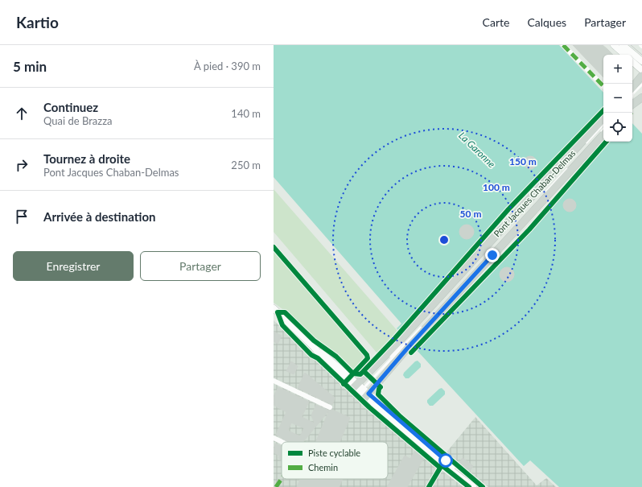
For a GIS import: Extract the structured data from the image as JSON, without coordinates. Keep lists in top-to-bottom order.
{
  "streets": {
    "main road": ["Pont Jacques Chaban-Delmas"]
  },
  "water": ["La Garonne"],
  "legend": ["Piste cyclable", "Chemin"],
  "page": {
    "header": "Kartio",
    "nav": ["Carte", "Calques", "Partager"],
    "heading": ["5 min", "À pied · 390 m"],
    "map_buttons": ["+", "−"],
    "list": [
      ["Continuez", "Quai de Brazza", "140 m"],
      ["Tournez à droite", "Pont Jacques Chaban-Delmas", "250 m"],
      "Arrivée à destination"
    ],
    "buttons": ["Enregistrer", "Partager"]
  },
  "rings": ["150 m", "100 m", "50 m"]
}
